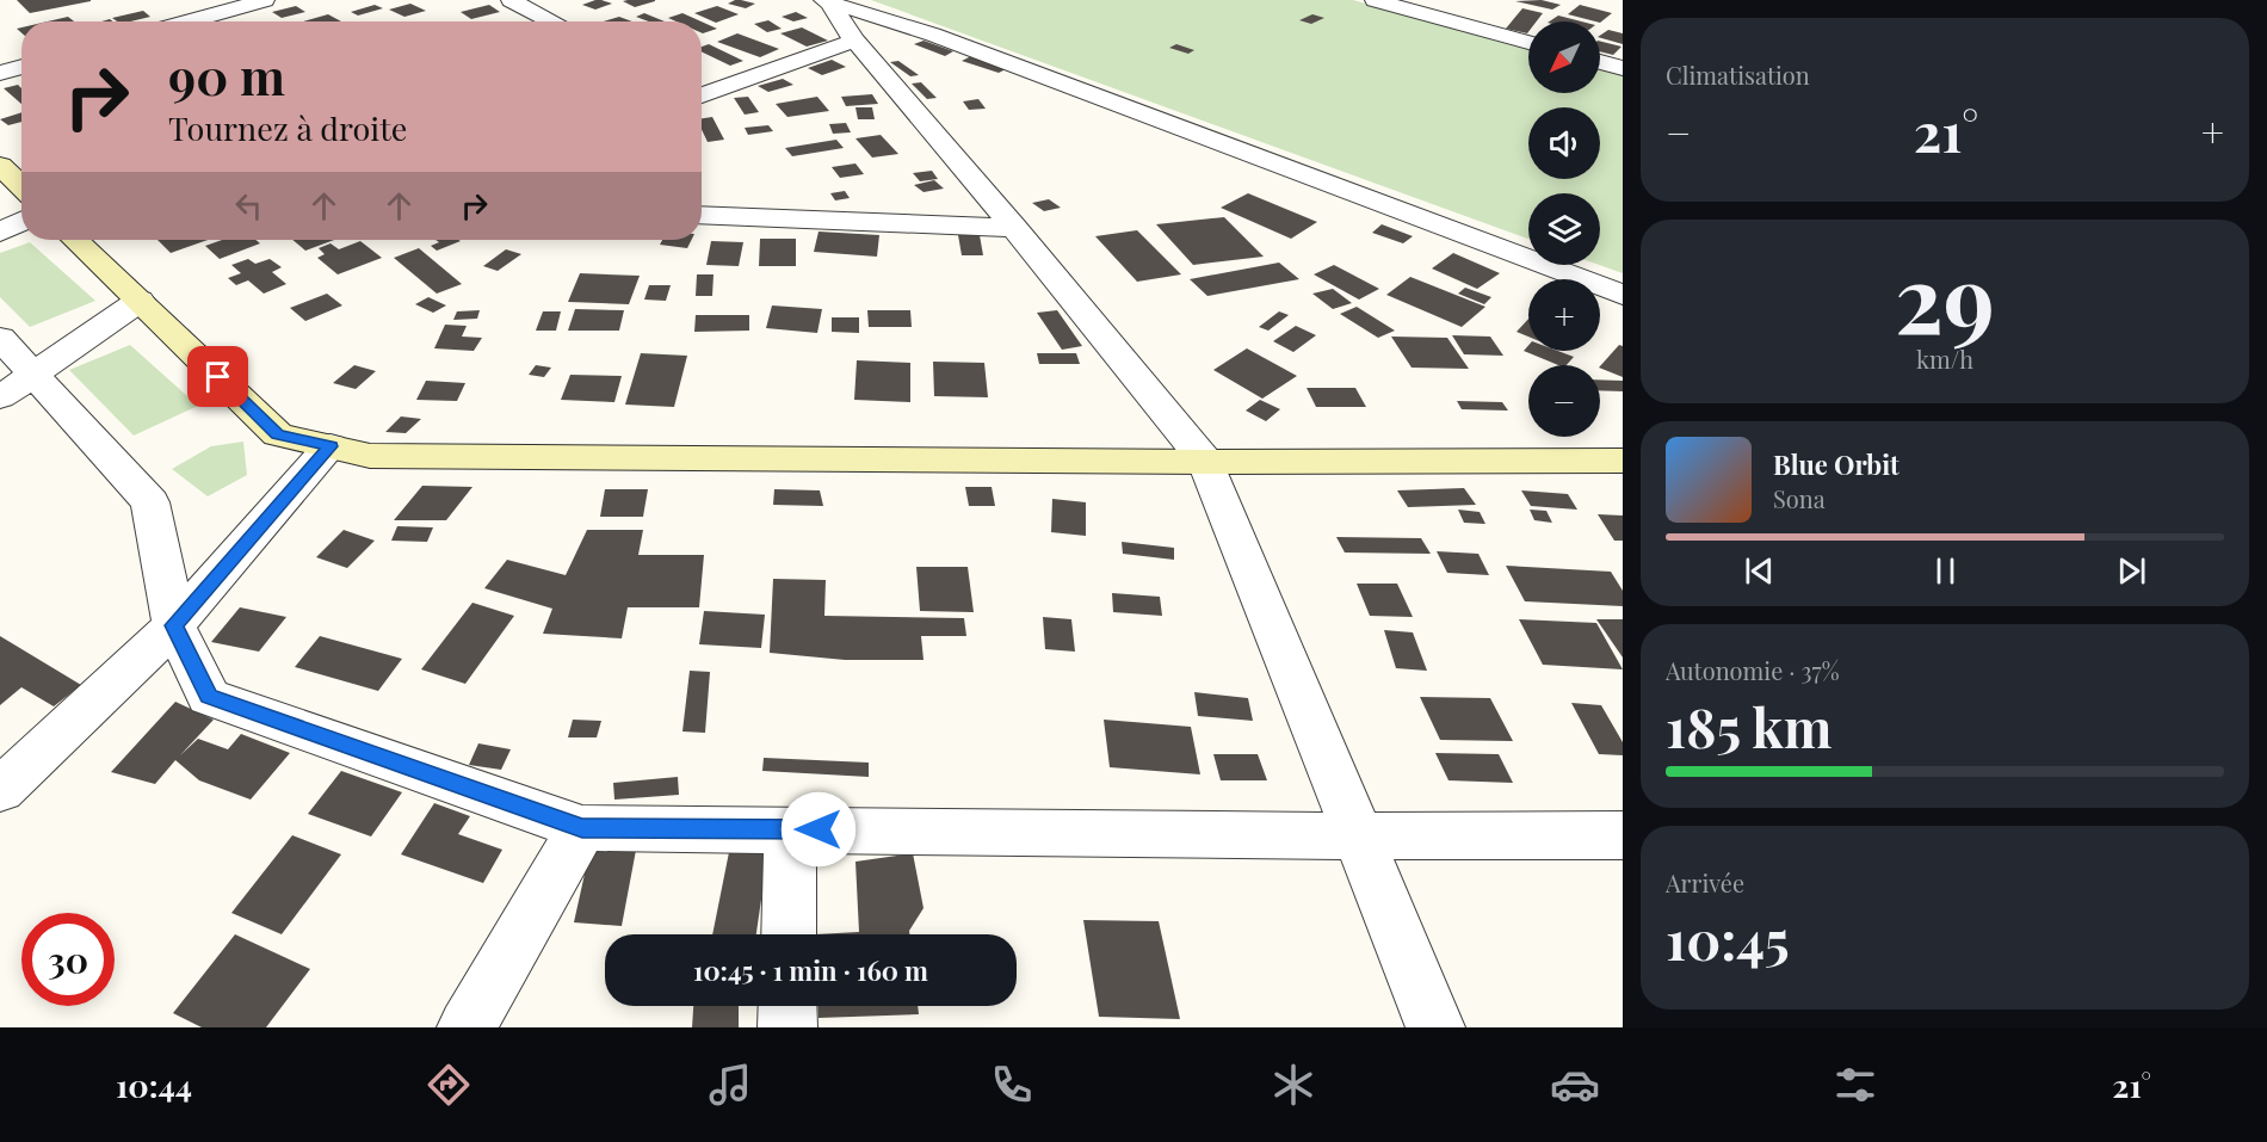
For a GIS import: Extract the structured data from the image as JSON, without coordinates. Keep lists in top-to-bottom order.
{
  "north": "bottom left",
  "page": {
    "tile": [
      "Climatisation",
      ["29", "km/h"],
      ["Autonomie · 37%", "185 km"],
      ["Arrivée", "10:45"]
    ],
    "map_buttons": ["+", "−"],
    "turn": ["90 m", "Tournez à droite"],
    "heat": ["−", "21°", "+"],
    "song": ["Blue Orbit", "Sona"],
    "limit": "30",
    "trip": "10:45 · 1 min · 160 m",
    "tabs": ["10:44", "21°"]
  }
}
